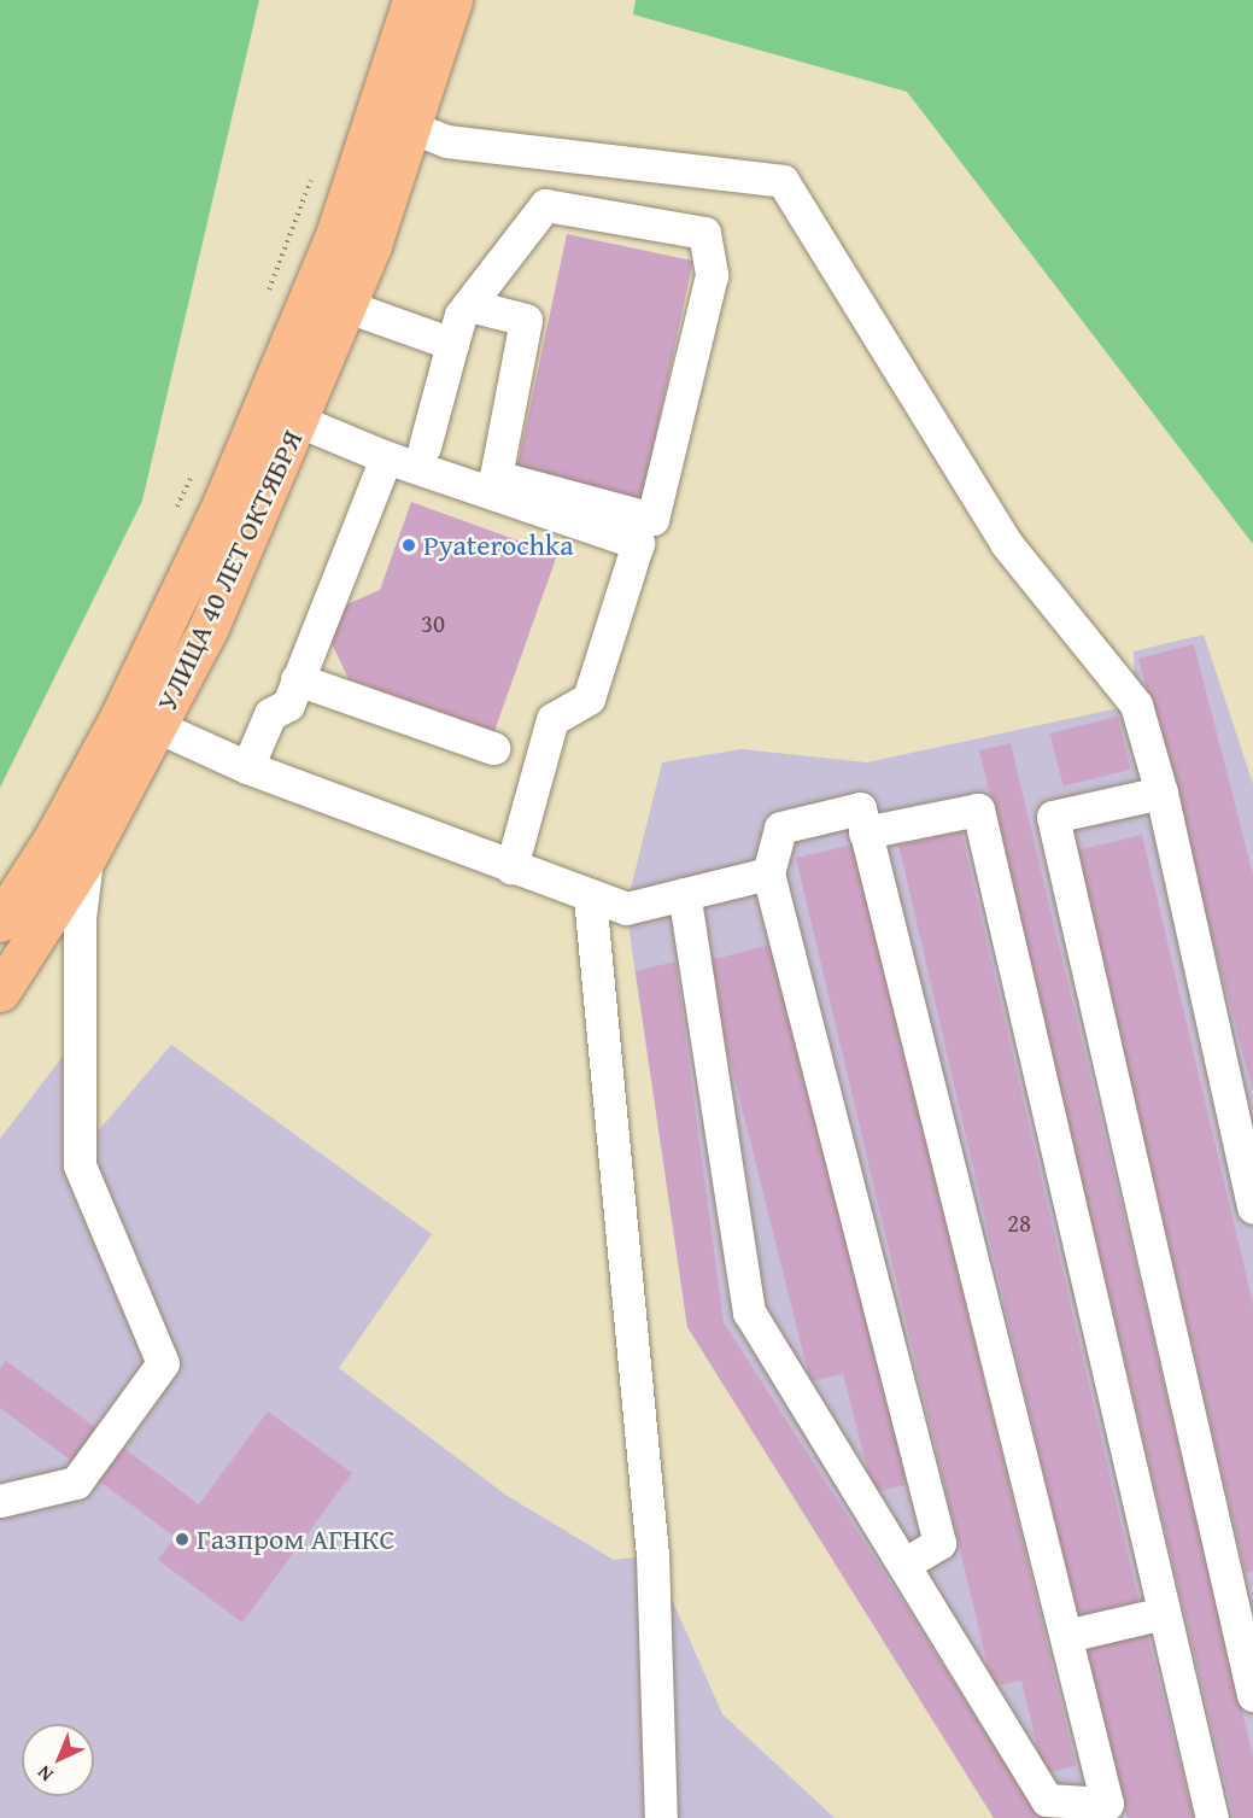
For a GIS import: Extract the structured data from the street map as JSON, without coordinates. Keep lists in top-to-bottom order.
{
  "streets": {
    "main road": ["УЛИЦА 40 ЛЕТ ОКТЯБРЯ"]
  },
  "places": ["Pyaterochka", "Газпром АГНКС"],
  "house_numbers": ["30", "28"],
  "north": "bottom left"
}
